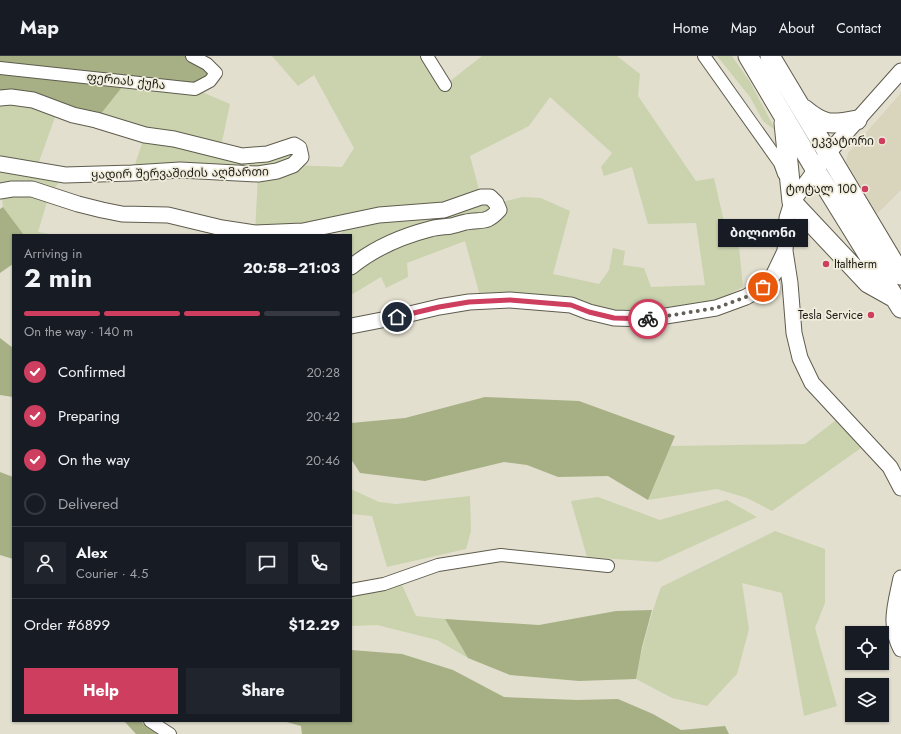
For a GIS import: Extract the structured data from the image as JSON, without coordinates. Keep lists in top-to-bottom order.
{
  "streets": {
    "street": ["ფერიას ქუჩა", "ყადირ შერვაშიძის აღმართი"]
  },
  "places": [
    "ეკვატორი",
    "ტოტალ 100",
    "Italtherm",
    "ბილიონი",
    "Tesla Service"
  ],
  "page": {
    "header": "Map",
    "nav": [
      "Home",
      "Map",
      "About",
      "Contact"
    ],
    "bubble": "ბილიონი",
    "heading": ["2 min", "Arriving in", "20:58–21:03"],
    "panel": [
      "Alex",
      "Courier · 4.5",
      "Order #6899",
      "$12.29"
    ],
    "bar": "On the way · 140 m",
    "list": [
      ["Confirmed", "20:28"],
      ["Preparing", "20:42"],
      ["On the way", "20:46"],
      "Delivered"
    ],
    "buttons": ["Help", "Share"]
  }
}
